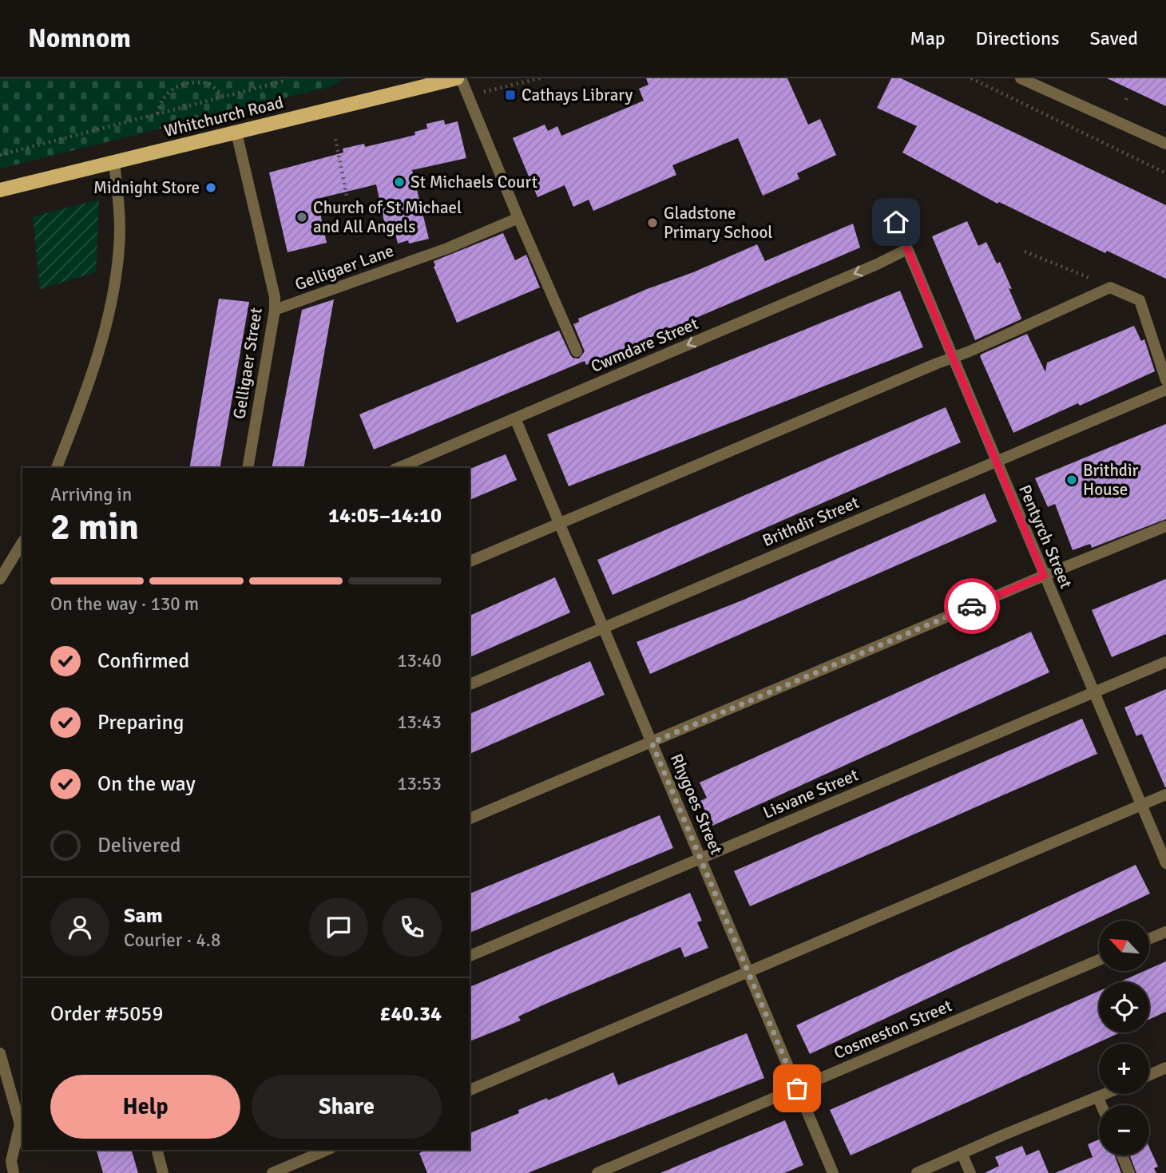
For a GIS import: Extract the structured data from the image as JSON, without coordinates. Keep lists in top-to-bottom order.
{
  "streets": {
    "main road": ["Whitchurch Road"],
    "street": [
      "Gelligaer Lane",
      "Cwmdare Street",
      "Gelligaer Street",
      "Brithdir Street",
      "Pentyrch Street",
      "Lisvane Street",
      "Rhygoes Street",
      "Cosmeston Street"
    ]
  },
  "crossings": [
    ["Whitchurch Road", "Gelligaer Street"],
    ["Gelligaer Lane", "Gelligaer Street"],
    ["Cwmdare Street", "Pentyrch Street"],
    ["Cwmdare Street", "Rhygoes Street"],
    ["Brithdir Street", "Pentyrch Street"],
    ["Brithdir Street", "Rhygoes Street"],
    ["Pentyrch Street", "Lisvane Street"],
    ["Lisvane Street", "Rhygoes Street"],
    ["Rhygoes Street", "Cosmeston Street"]
  ],
  "one_way": ["Cwmdare Street"],
  "places": {
    "transit": ["Cathays Library"],
    "other": [
      "St Michaels Court",
      "Midnight Store",
      "Church of St Michael and All Angels",
      "Gladstone Primary School",
      "Brithdir House"
    ]
  },
  "north": "top left",
  "page": {
    "header": "Nomnom",
    "nav": ["Map", "Directions", "Saved"],
    "heading": ["2 min", "Arriving in", "14:05–14:10"],
    "panel": [
      "Sam",
      "Courier · 4.8",
      "Order #5059",
      "£40.34"
    ],
    "bar": "On the way · 130 m",
    "list": [
      ["Confirmed", "13:40"],
      ["Preparing", "13:43"],
      ["On the way", "13:53"],
      "Delivered"
    ],
    "map_buttons": ["+", "−"],
    "buttons": ["Help", "Share"]
  }
}
